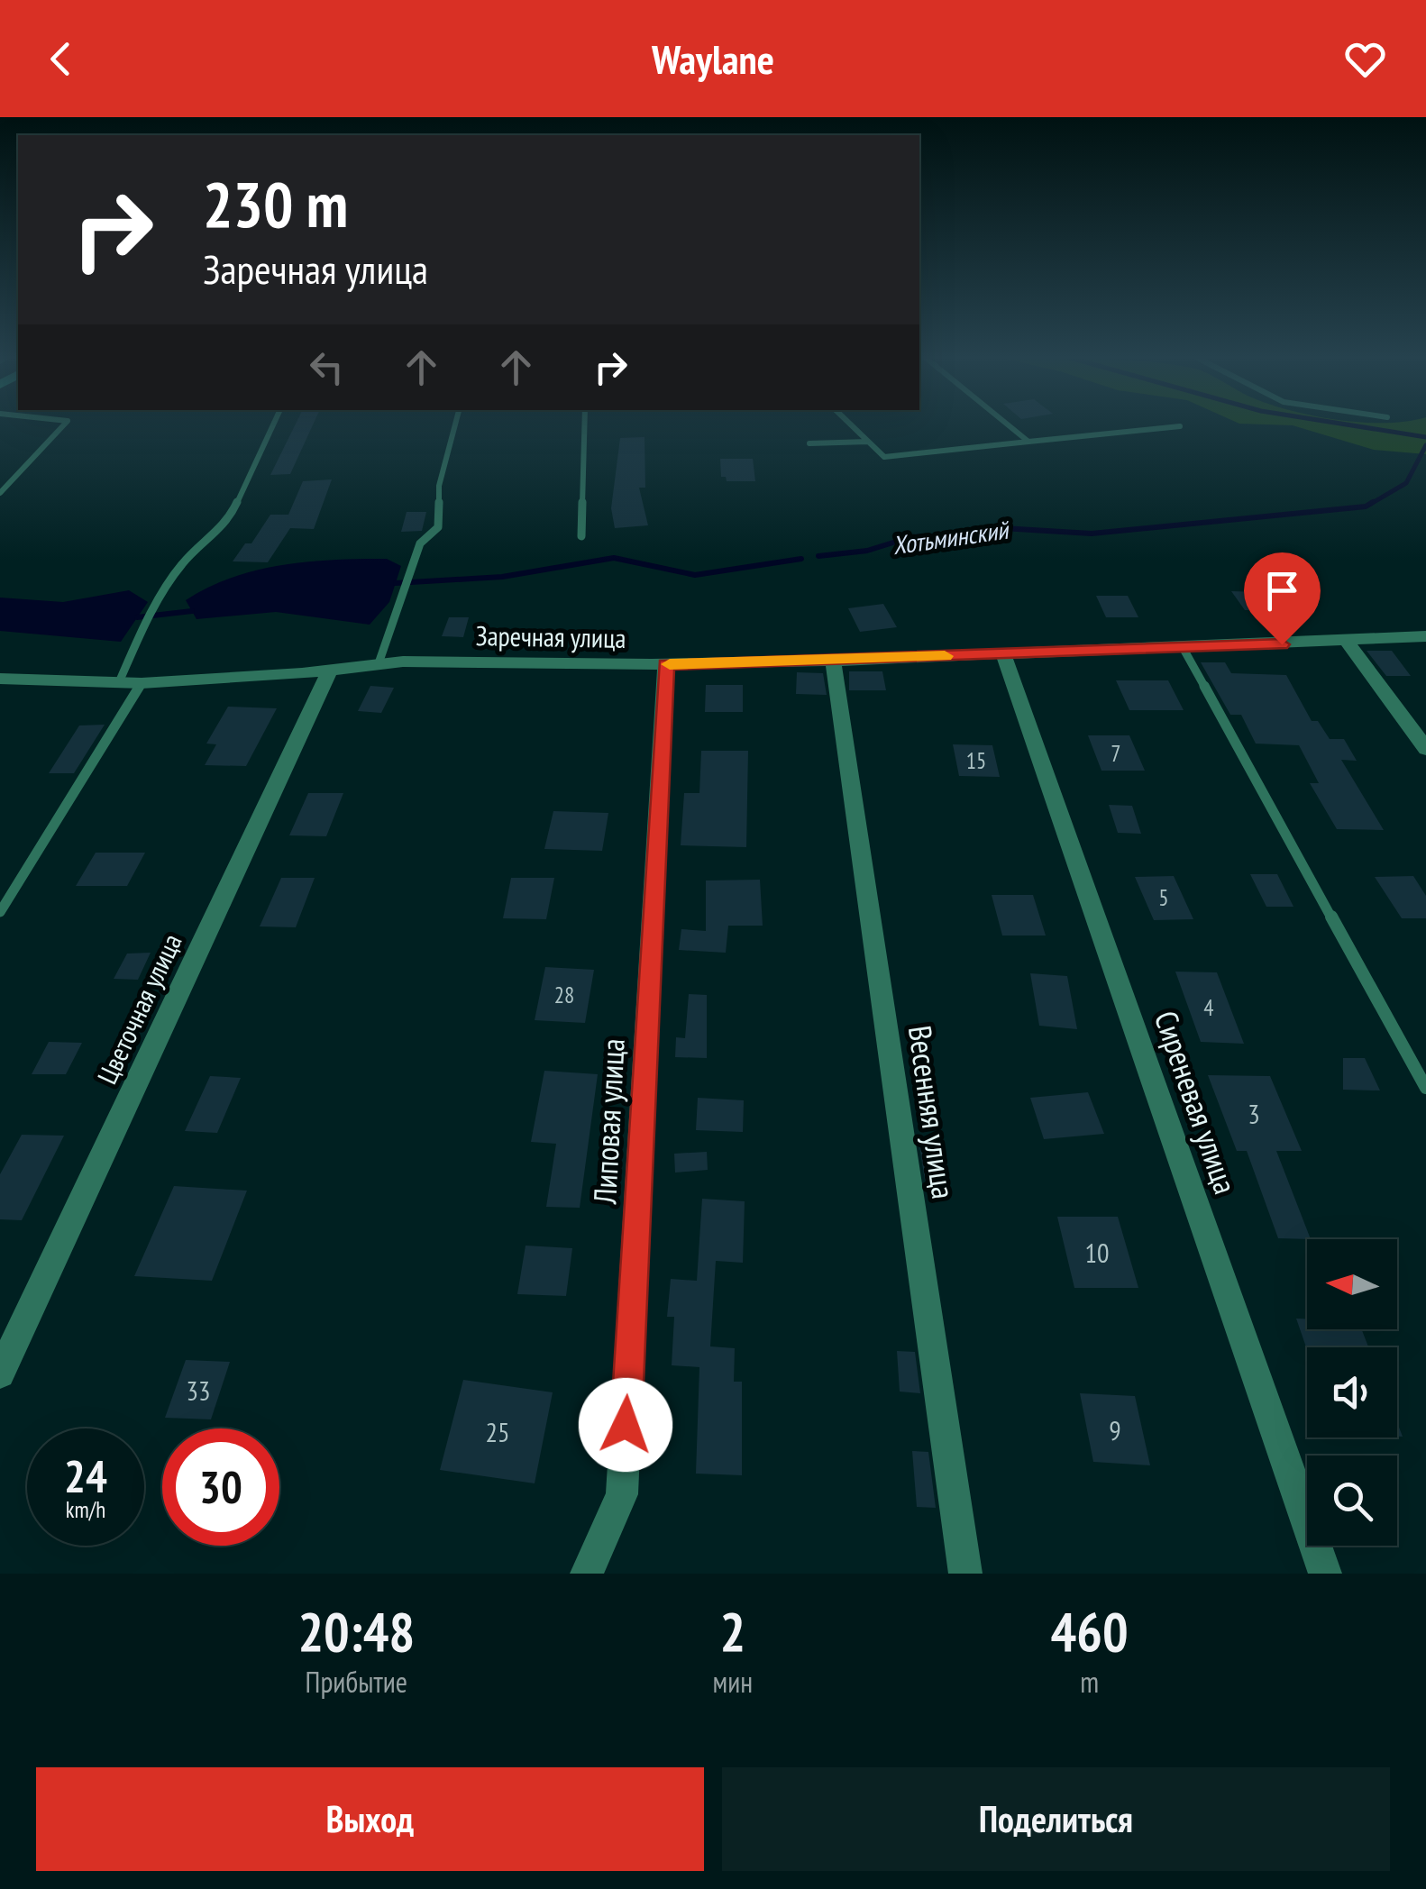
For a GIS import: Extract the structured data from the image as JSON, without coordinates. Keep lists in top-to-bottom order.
{
  "streets": {
    "street": [
      "Заречная улица",
      "Цветочная улица",
      "Сиреневая улица",
      "Весенняя улица",
      "Липовая улица"
    ]
  },
  "crossings": [
    ["Заречная улица", "Цветочная улица"],
    ["Заречная улица", "Сиреневая улица"],
    ["Заречная улица", "Весенняя улица"],
    ["Заречная улица", "Липовая улица"]
  ],
  "water": ["Хотьминский"],
  "house_numbers": [
    "7",
    "15",
    "5",
    "28",
    "4",
    "3",
    "10",
    "33",
    "9",
    "25"
  ],
  "north": "left",
  "page": {
    "header": "Waylane",
    "turn": ["230 m", "Заречная улица"],
    "speed": "24 km/h",
    "limit": "30",
    "eta": [
      "20:48",
      "Прибытие",
      "2",
      "мин",
      "460",
      "m"
    ],
    "buttons": ["Выход", "Поделиться"]
  }
}
